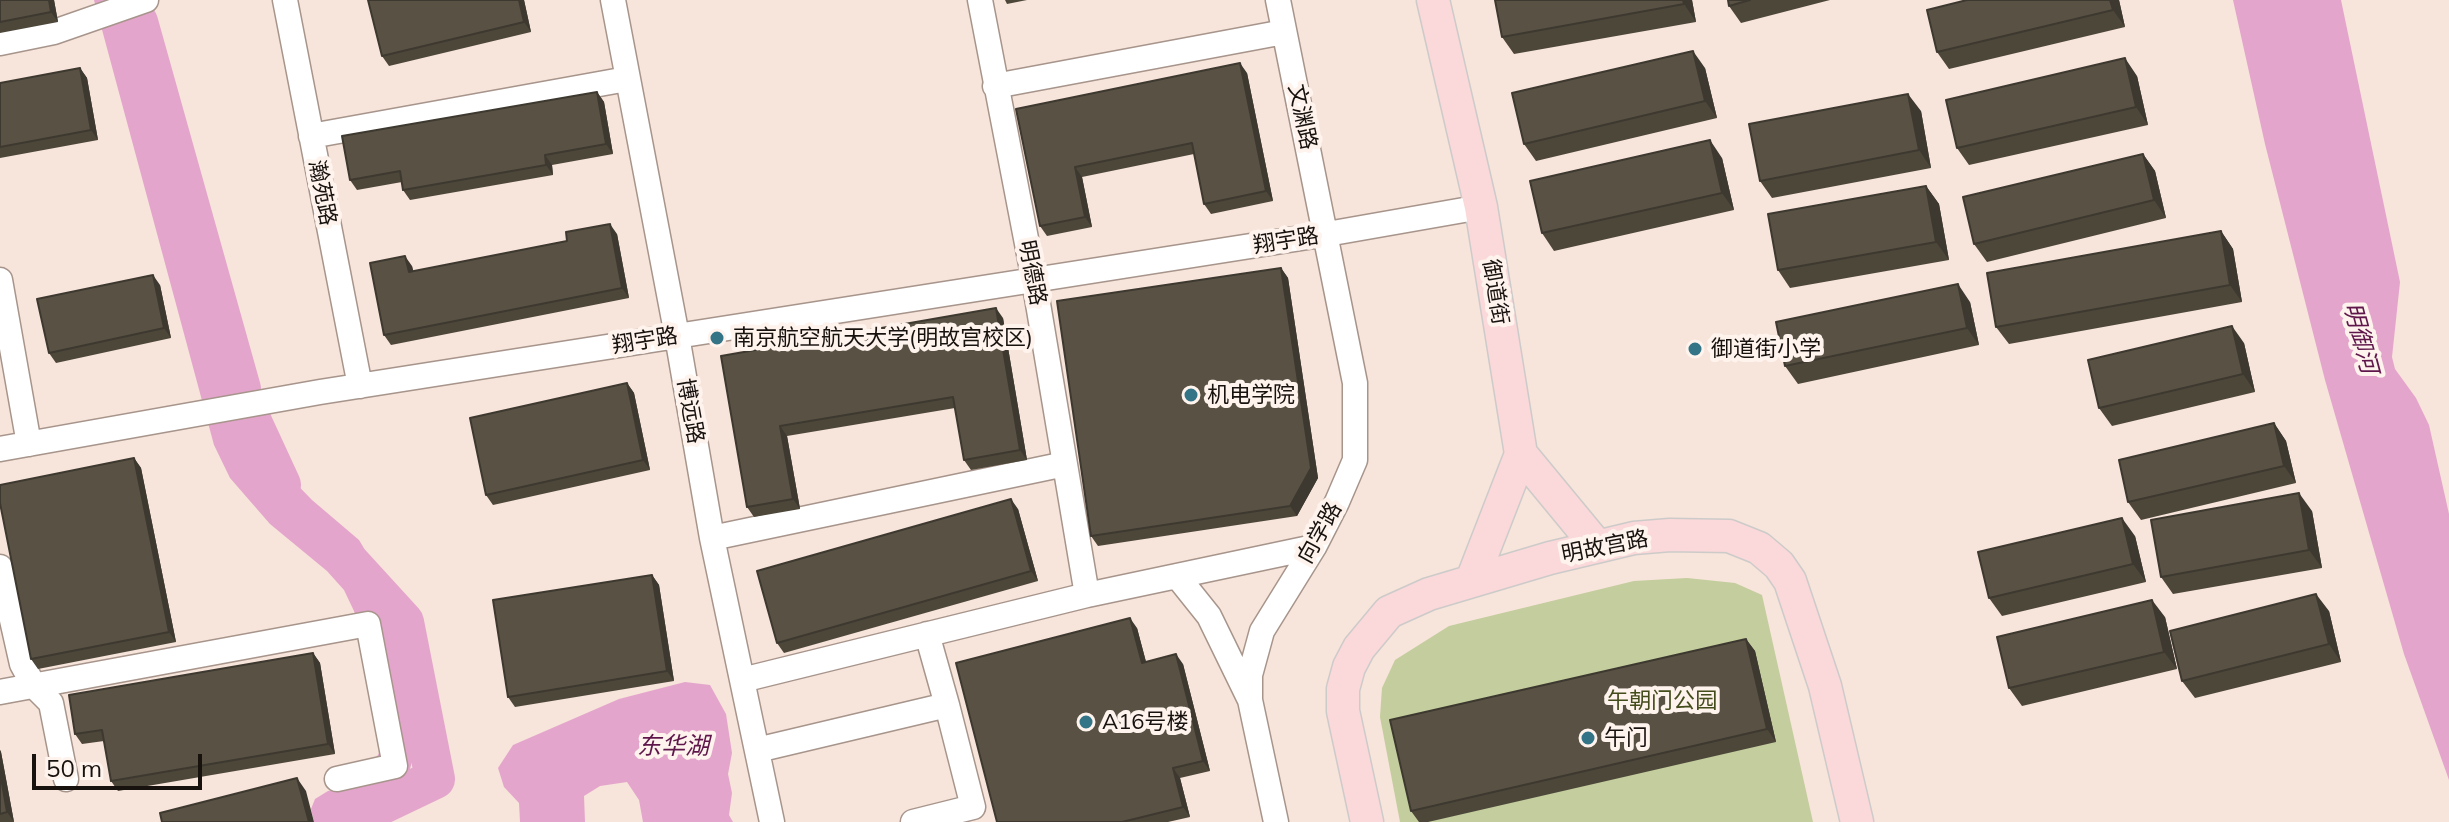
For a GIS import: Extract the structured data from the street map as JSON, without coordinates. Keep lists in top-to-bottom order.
{
  "streets": {
    "main road": ["御道街", "明故宫路"],
    "lane": [
      "文渊路",
      "瀚苑路",
      "翔宇路",
      "明德路",
      "博远路",
      "向学路"
    ]
  },
  "crossings": [
    ["文渊路", "翔宇路"],
    ["文渊路", "向学路"],
    ["瀚苑路", "翔宇路"],
    ["翔宇路", "明德路"],
    ["翔宇路", "御道街"],
    ["翔宇路", "博远路"],
    ["翔宇路", "向学路"]
  ],
  "water": ["明御河", "东华湖"],
  "parks": ["午朝门公园"],
  "places": [
    "南京航空航天大学(明故宫校区)",
    "御道街小学",
    "机电学院",
    "A16号楼",
    "午门"
  ],
  "scale_bar": "50 m"
}
